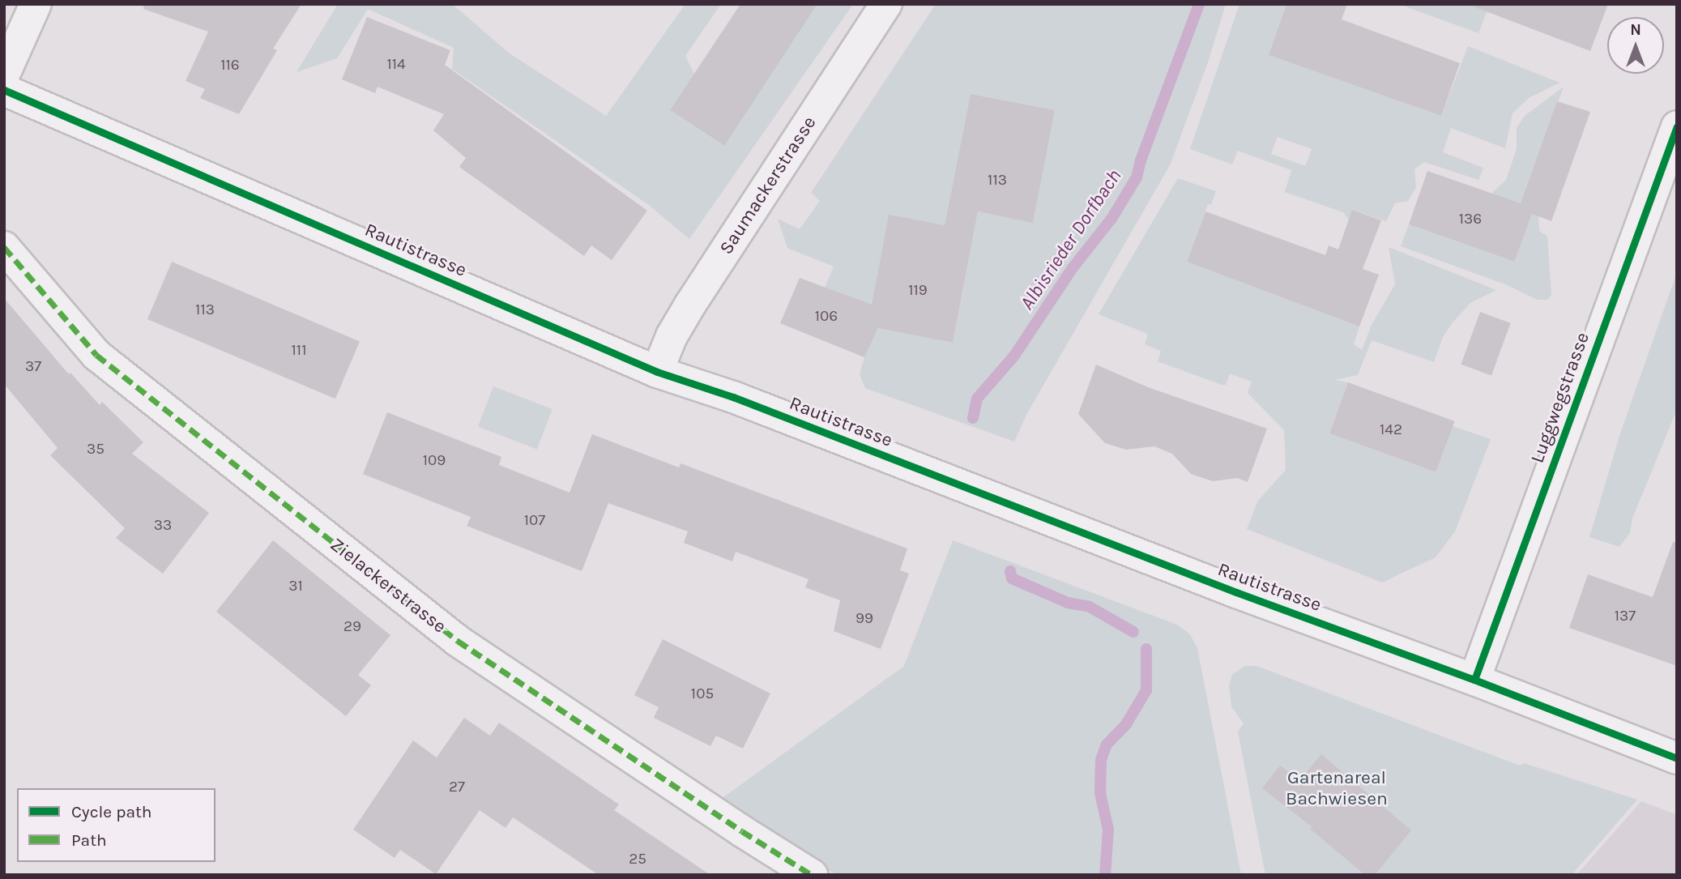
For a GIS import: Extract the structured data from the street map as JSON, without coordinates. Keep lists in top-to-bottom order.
{
  "streets": {
    "street": [
      "Saumackerstrasse",
      "Rautistrasse",
      "Luggwegstrasse",
      "Zielackerstrasse"
    ]
  },
  "crossings": [
    ["Saumackerstrasse", "Rautistrasse"],
    ["Rautistrasse", "Luggwegstrasse"]
  ],
  "water": ["Albisrieder Dorfbach"],
  "parks": ["Gartenareal Bachwiesen"],
  "house_numbers": [
    "114",
    "116",
    "113",
    "136",
    "119",
    "113",
    "106",
    "111",
    "37",
    "142",
    "35",
    "109",
    "107",
    "33",
    "31",
    "137",
    "99",
    "29",
    "105",
    "27",
    "25"
  ],
  "legend": ["Cycle path", "Path"],
  "north": "top"
}
